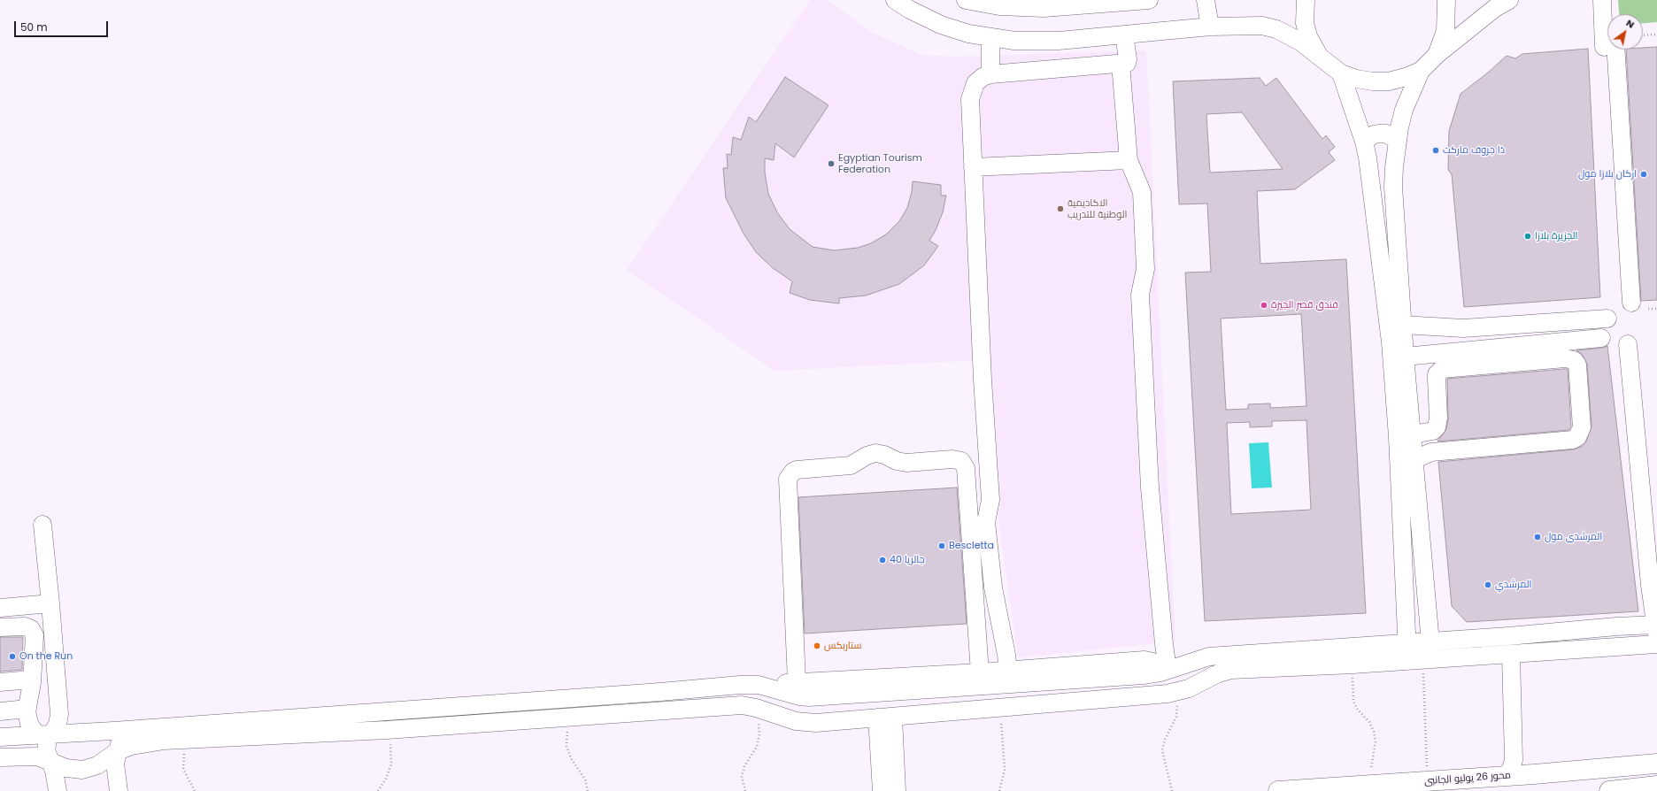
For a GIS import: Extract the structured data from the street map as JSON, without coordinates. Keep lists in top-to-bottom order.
{
  "streets": {
    "main road": ["محور 26 يوليو الجانبى"]
  },
  "places": [
    "ذا جروف ماركت",
    "Egyptian Tourism Federation",
    "اركان بلازا مول",
    "الاكاديمية الوطنية للتدريب",
    "الجزيرة بلازا",
    "فندق قصر الجيزة",
    "المرشدى مول",
    "Bescletta",
    "جالريا 40",
    "المرشدي",
    "ستاربكس",
    "On the Run"
  ],
  "scale_bar": "50 m",
  "north": "top right"
}
